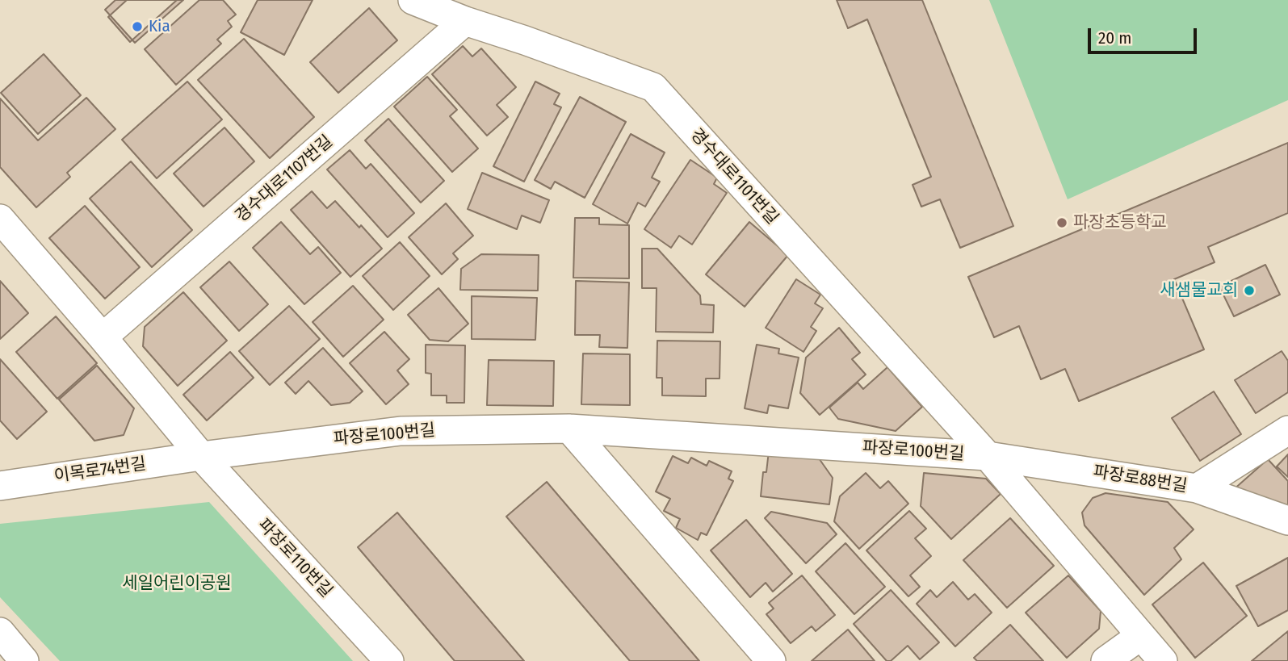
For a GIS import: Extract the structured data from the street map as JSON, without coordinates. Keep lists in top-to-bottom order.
{
  "streets": {
    "street": [
      "경수대로1101번길",
      "경수대로1107번길",
      "파장로100번길",
      "이목로74번길",
      "파장로88번길",
      "파장로110번길"
    ]
  },
  "crossings": [
    ["경수대로1101번길", "경수대로1107번길"],
    ["경수대로1101번길", "파장로100번길"],
    ["경수대로1101번길", "파장로88번길"],
    ["파장로100번길", "이목로74번길"],
    ["파장로100번길", "파장로88번길"],
    ["파장로100번길", "파장로110번길"],
    ["이목로74번길", "파장로110번길"]
  ],
  "parks": ["세일어린이공원"],
  "places": ["Kia", "파장초등학교", "새샘물교회"],
  "scale_bar": "20 m"
}
